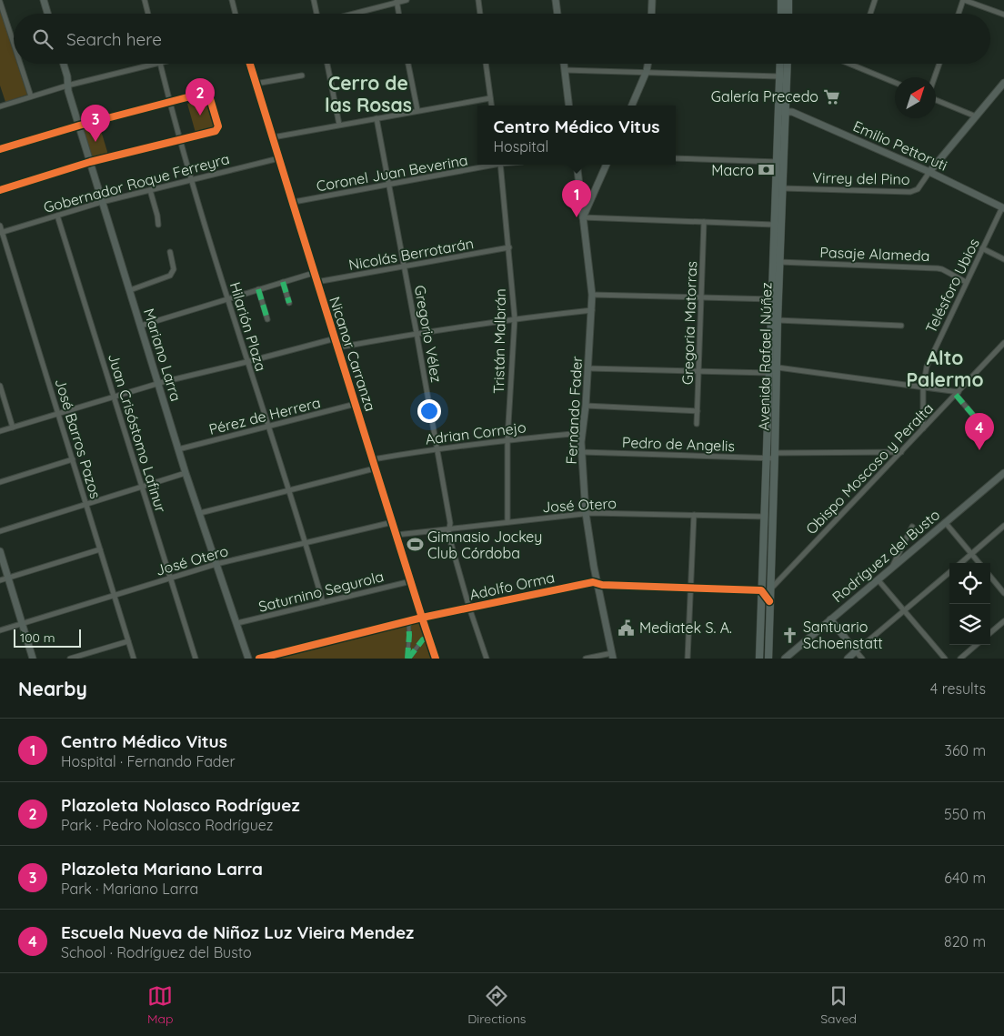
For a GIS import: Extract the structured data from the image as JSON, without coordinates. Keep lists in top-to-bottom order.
{
  "streets": {
    "main road": [
      "Emilio Pettoruti",
      "Mariano Larra",
      "Avenida Rafael Núñez",
      "Fernando Fader",
      "Rodríguez del Busto"
    ],
    "street": [
      "Coronel Juan Beverina",
      "Virrey del Pino",
      "Gobernador Roque Ferreyra",
      "Nicolás Berrotarán",
      "Pasaje Alameda",
      "Telésforo Ubios",
      "Gregoria Matorras",
      "Hilarión Plaza",
      "Gregorio Vélez",
      "Tristán Malbrán",
      "Nicanor Carranza",
      "Pérez de Herrera",
      "Juan Crisóstomo Lafinur",
      "Adrian Cornejo",
      "José Barros Pazos",
      "Pedro de Angelis",
      "Obispo Moscoso y Peralta",
      "José Otero",
      "Adolfo Orma",
      "Saturnino Segurola"
    ]
  },
  "crossings": [
    ["Emilio Pettoruti", "Virrey del Pino"],
    ["Emilio Pettoruti", "Telésforo Ubios"],
    ["Emilio Pettoruti", "Avenida Rafael Núñez"],
    ["Coronel Juan Beverina", "Gregorio Vélez"],
    ["Coronel Juan Beverina", "Nicanor Carranza"],
    ["Virrey del Pino", "Avenida Rafael Núñez"],
    ["Gobernador Roque Ferreyra", "Hilarión Plaza"],
    ["Gobernador Roque Ferreyra", "Nicanor Carranza"],
    ["Gobernador Roque Ferreyra", "Mariano Larra"],
    ["Gobernador Roque Ferreyra", "Juan Crisóstomo Lafinur"],
    ["Gobernador Roque Ferreyra", "José Barros Pazos"],
    ["Nicolás Berrotarán", "Gregorio Vélez"],
    ["Nicolás Berrotarán", "Tristán Malbrán"],
    ["Nicolás Berrotarán", "Nicanor Carranza"],
    ["Pasaje Alameda", "Telésforo Ubios"],
    ["Pasaje Alameda", "Avenida Rafael Núñez"],
    ["Telésforo Ubios", "Obispo Moscoso y Peralta"],
    ["Hilarión Plaza", "Pérez de Herrera"],
    ["Hilarión Plaza", "José Otero"],
    ["Hilarión Plaza", "Saturnino Segurola"],
    ["Gregorio Vélez", "Adrian Cornejo"],
    ["Gregorio Vélez", "José Otero"],
    ["Gregorio Vélez", "Adolfo Orma"],
    ["Tristán Malbrán", "Adrian Cornejo"],
    ["Tristán Malbrán", "José Otero"],
    ["Nicanor Carranza", "Pérez de Herrera"],
    ["Nicanor Carranza", "Adrian Cornejo"],
    ["Nicanor Carranza", "José Otero"],
    ["Nicanor Carranza", "Adolfo Orma"],
    ["Nicanor Carranza", "Saturnino Segurola"],
    ["Mariano Larra", "Pérez de Herrera"],
    ["Mariano Larra", "José Otero"],
    ["Mariano Larra", "Saturnino Segurola"],
    ["Avenida Rafael Núñez", "Pedro de Angelis"],
    ["Avenida Rafael Núñez", "Obispo Moscoso y Peralta"],
    ["Avenida Rafael Núñez", "José Otero"],
    ["Avenida Rafael Núñez", "Adolfo Orma"],
    ["Fernando Fader", "Adrian Cornejo"],
    ["Fernando Fader", "Pedro de Angelis"],
    ["Fernando Fader", "José Otero"],
    ["Fernando Fader", "Adolfo Orma"],
    ["Juan Crisóstomo Lafinur", "José Otero"],
    ["José Barros Pazos", "José Otero"],
    ["Pedro de Angelis", "Obispo Moscoso y Peralta"]
  ],
  "districts": ["Cerro de las Rosas", "Alto Palermo"],
  "places": {
    "supermarket": ["Galería Precedo"],
    "bank": ["Macro"],
    "sports": ["Gimnasio Jockey Club Córdoba"],
    "public building": ["Mediatek S. A."],
    "church": ["Santuario Schoenstatt"]
  },
  "scale_bar": "100 m",
  "north": "top right",
  "page": {
    "search": "Search here",
    "pins": [
      "2",
      "3",
      "1",
      "4"
    ],
    "popup": ["Centro Médico Vitus", "Hospital"],
    "scale": "100 m",
    "heading": ["Nearby", "4 results"],
    "list": [
      {
        "mark": "1",
        "name": "Centro Médico Vitus",
        "note": "Hospital · Fernando Fader",
        "value": "360 m"
      },
      {
        "mark": "2",
        "name": "Plazoleta Nolasco Rodríguez",
        "note": "Park · Pedro Nolasco Rodríguez",
        "value": "550 m"
      },
      {
        "mark": "3",
        "name": "Plazoleta Mariano Larra",
        "note": "Park · Mariano Larra",
        "value": "640 m"
      },
      {
        "mark": "4",
        "name": "Escuela Nueva de Niñoz Luz Vieira Mendez",
        "note": "School · Rodríguez del Busto",
        "value": "820 m"
      }
    ],
    "nav": ["Map", "Directions", "Saved"]
  }
}
